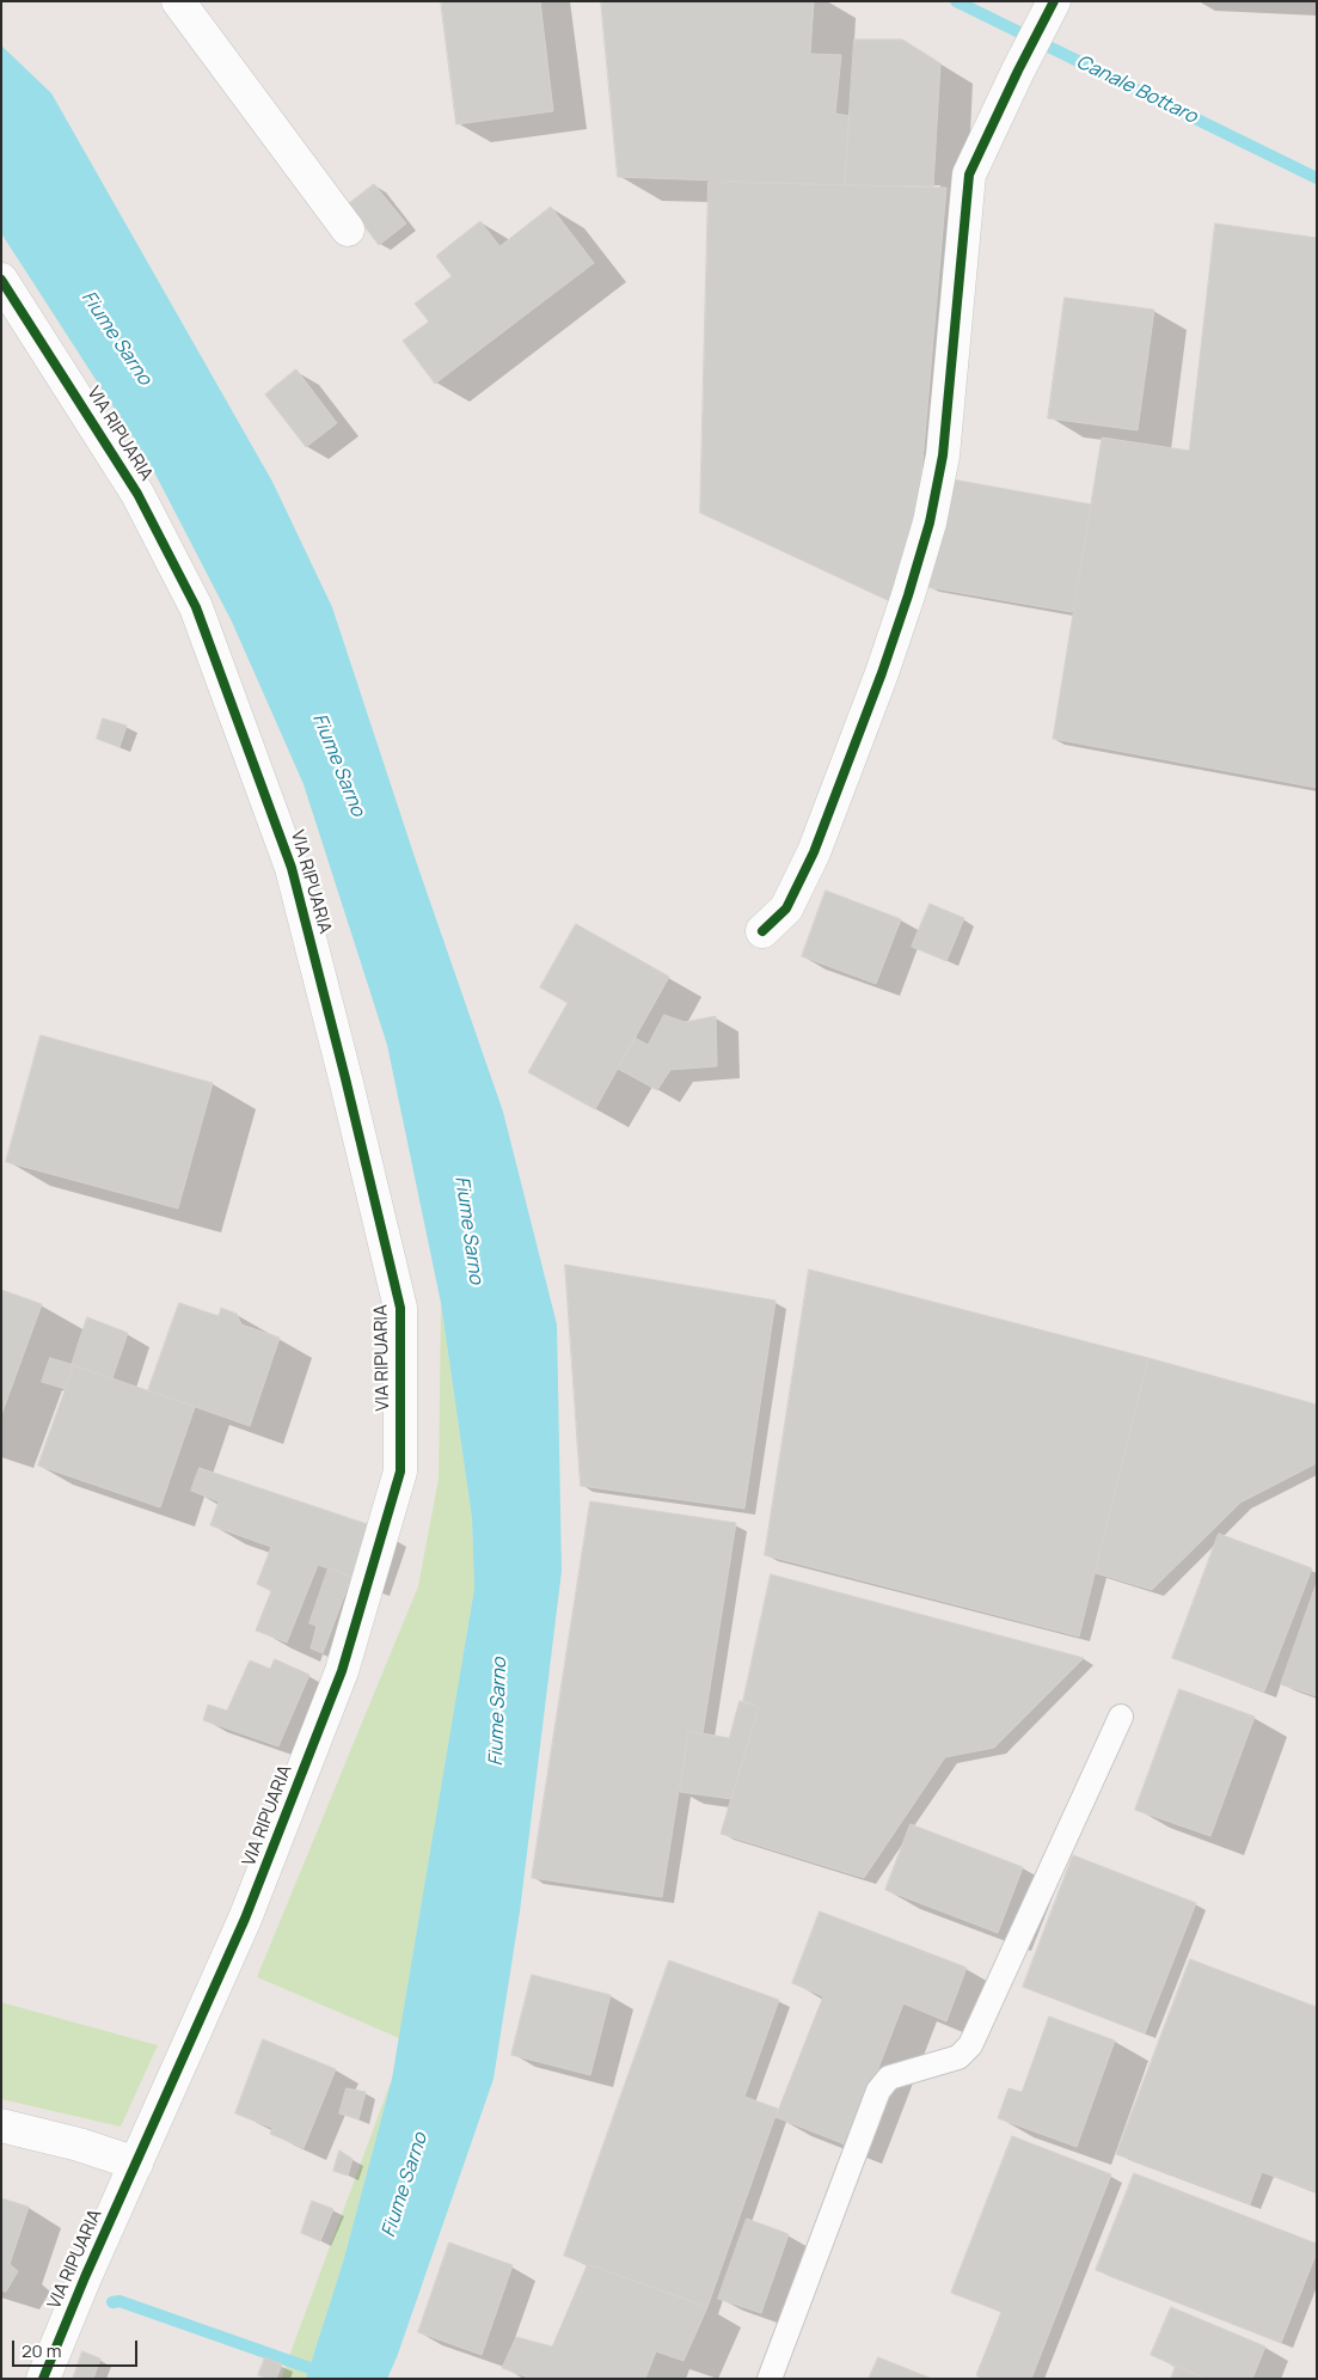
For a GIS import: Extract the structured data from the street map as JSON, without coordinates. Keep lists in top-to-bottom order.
{
  "streets": {
    "street": ["VIA RIPUARIA"]
  },
  "water": ["Canale Bottaro", "Fiume Sarno"],
  "scale_bar": "20 m"
}
